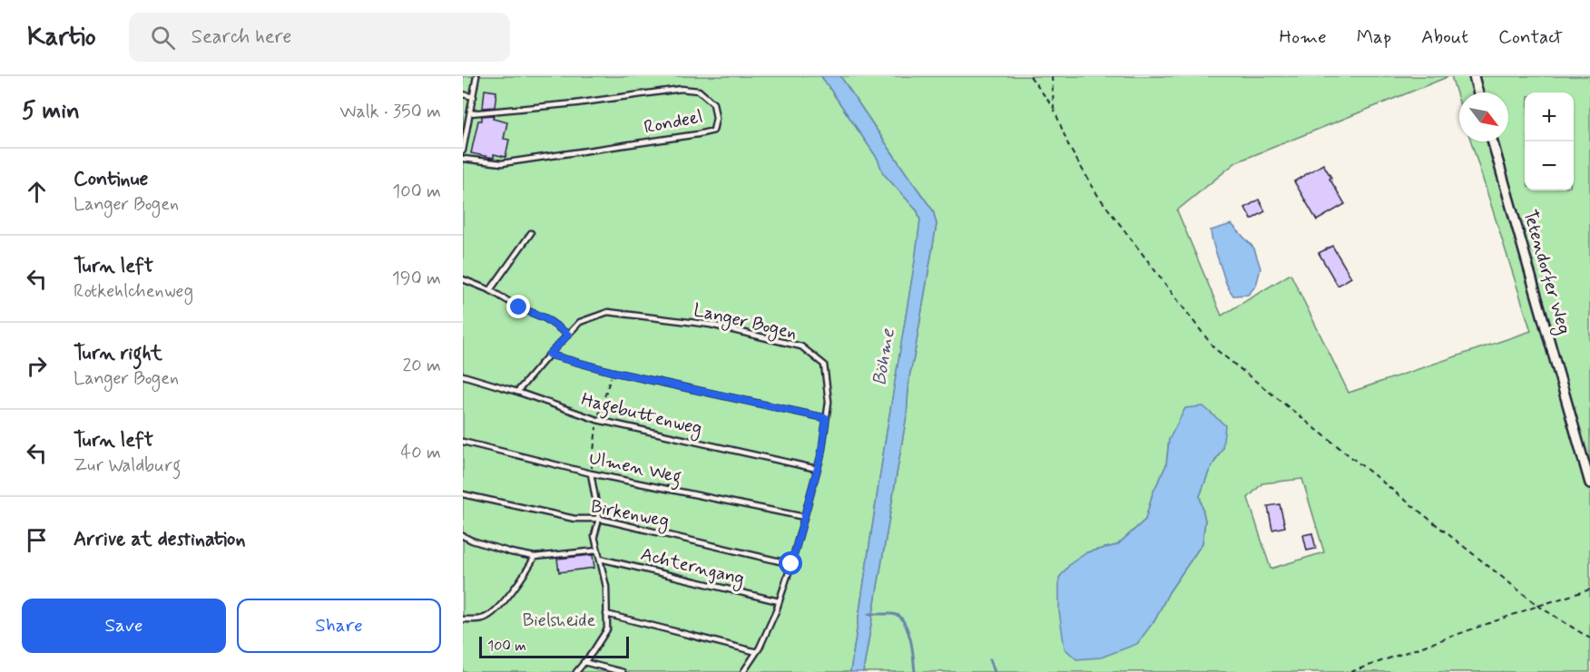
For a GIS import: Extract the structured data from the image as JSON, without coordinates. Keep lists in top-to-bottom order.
{
  "streets": {
    "street": ["Tetendorfer Weg"],
    "lane": [
      "Rondeel",
      "Langer Bogen",
      "Hagebuttenweg",
      "Ulmen Weg",
      "Birkenweg",
      "Achterngang"
    ]
  },
  "crossings": [
    ["Langer Bogen", "Hagebuttenweg"],
    ["Langer Bogen", "Ulmen Weg"],
    ["Langer Bogen", "Birkenweg"],
    ["Langer Bogen", "Achterngang"]
  ],
  "water": ["Böhme"],
  "parks": ["Bielsheide"],
  "scale_bar": "100 m",
  "north": "bottom right",
  "page": {
    "header": "Kartio",
    "search": "Search here",
    "nav": [
      "Home",
      "Map",
      "About",
      "Contact"
    ],
    "heading": ["5 min", "Walk · 350 m"],
    "map_buttons": ["+", "−"],
    "list": [
      ["Continue", "Langer Bogen", "100 m"],
      ["Turn left", "Rotkehlchenweg", "190 m"],
      ["Turn right", "Langer Bogen", "20 m"],
      ["Turn left", "Zur Waldburg", "40 m"],
      "Arrive at destination"
    ],
    "buttons": ["Save", "Share"],
    "scale": "100 m"
  }
}
